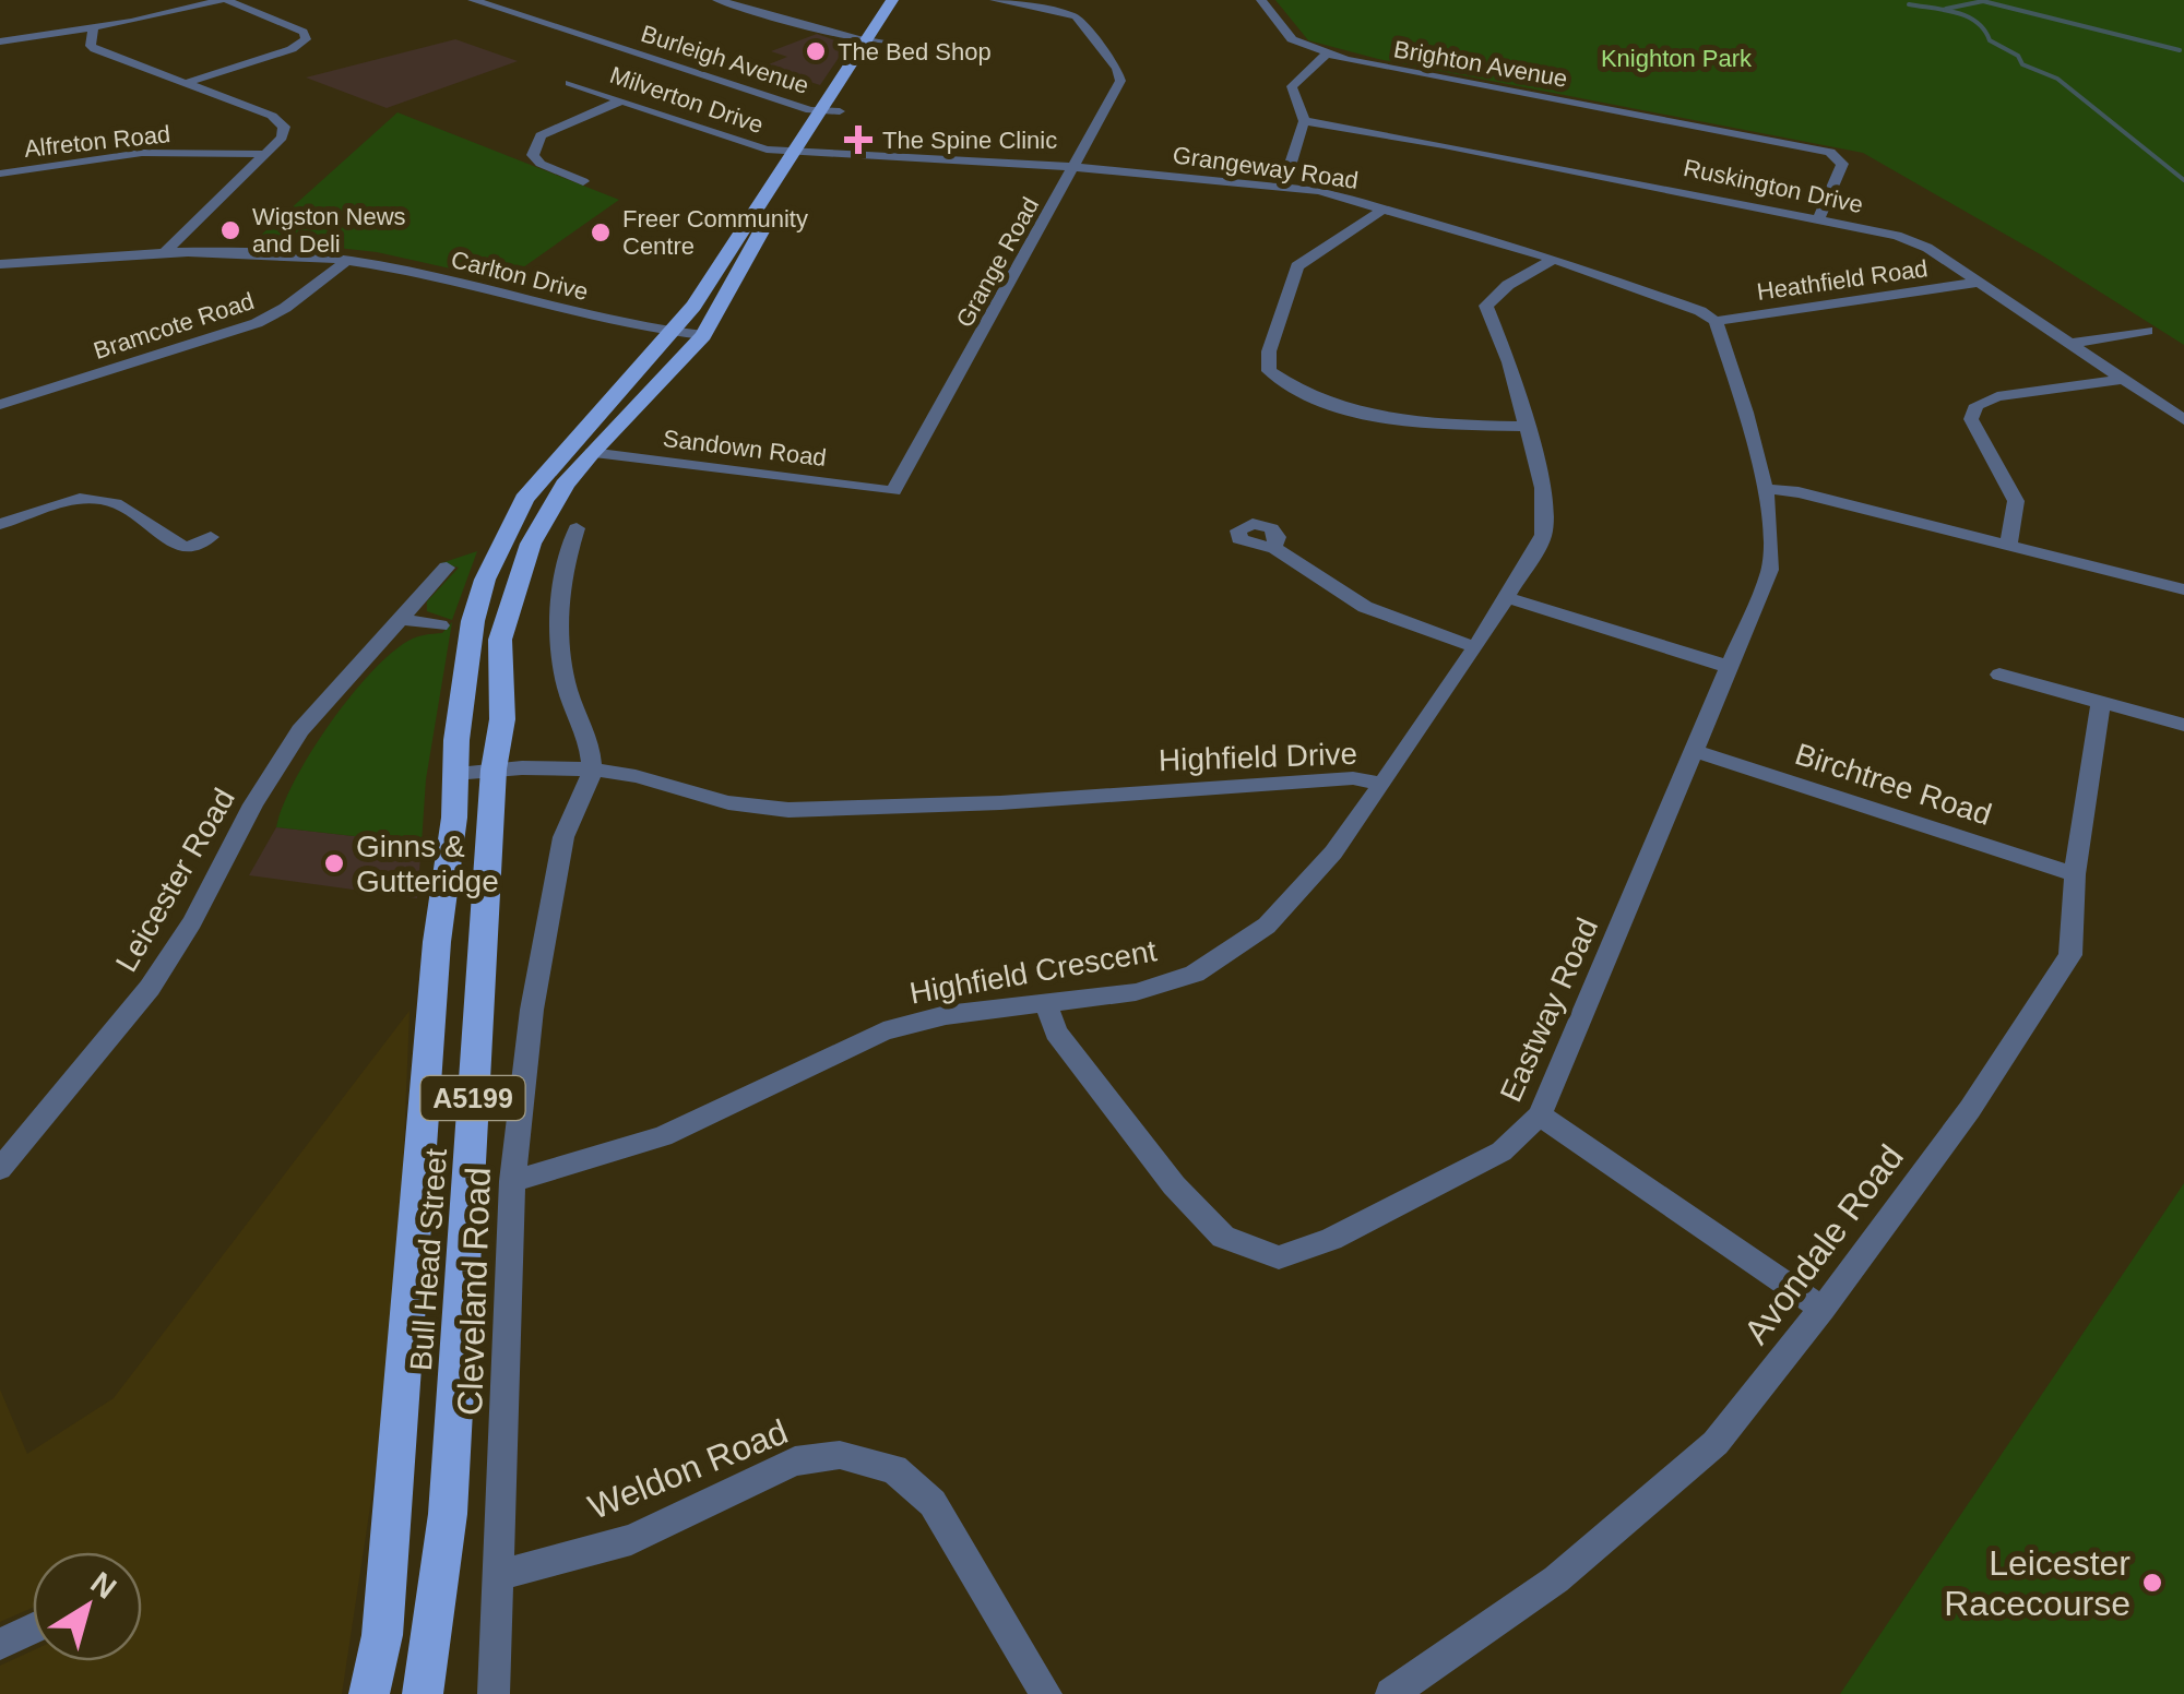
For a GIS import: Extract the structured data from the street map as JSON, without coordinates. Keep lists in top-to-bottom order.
{
  "streets": {
    "main road": ["A5199", "Bull Head Street"],
    "street": [
      "Burleigh Avenue",
      "Brighton Avenue",
      "Milverton Drive",
      "Alfreton Road",
      "Grangeway Road",
      "Ruskington Drive",
      "Grange Road",
      "Carlton Drive",
      "Heathfield Road",
      "Bramcote Road",
      "Sandown Road",
      "Highfield Drive",
      "Birchtree Road",
      "Leicester Road",
      "Highfield Crescent",
      "Eastway Road",
      "Avondale Road",
      "Cleveland Road",
      "Weldon Road"
    ]
  },
  "crossings": [
    ["Burleigh Avenue", "A5199"],
    ["Brighton Avenue", "Ruskington Drive"],
    ["Milverton Drive", "Grangeway Road"],
    ["Milverton Drive", "A5199"],
    ["Grangeway Road", "Grange Road"],
    ["Grangeway Road", "Heathfield Road"],
    ["Grangeway Road", "Highfield Drive"],
    ["Grangeway Road", "Eastway Road"],
    ["Grangeway Road", "A5199"],
    ["Ruskington Drive", "Heathfield Road"],
    ["Grange Road", "Sandown Road"],
    ["Carlton Drive", "Bramcote Road"],
    ["Carlton Drive", "A5199"],
    ["Carlton Drive", "Bull Head Street"],
    ["Heathfield Road", "Eastway Road"],
    ["Sandown Road", "A5199"],
    ["Sandown Road", "Bull Head Street"],
    ["Highfield Drive", "Highfield Crescent"],
    ["Highfield Drive", "Bull Head Street"],
    ["Highfield Drive", "Cleveland Road"],
    ["Birchtree Road", "Eastway Road"],
    ["Birchtree Road", "Avondale Road"],
    ["Highfield Crescent", "Eastway Road"],
    ["Highfield Crescent", "Cleveland Road"],
    ["A5199", "Bull Head Street"],
    ["Cleveland Road", "Weldon Road"]
  ],
  "parks": ["Knighton Park"],
  "places": {
    "other": [
      "The Bed Shop",
      "Wigston News and Deli",
      "Freer Community Centre",
      "Ginns & Gutteridge",
      "Leicester Racecourse"
    ],
    "health": ["The Spine Clinic"]
  },
  "north": "top right"
}
